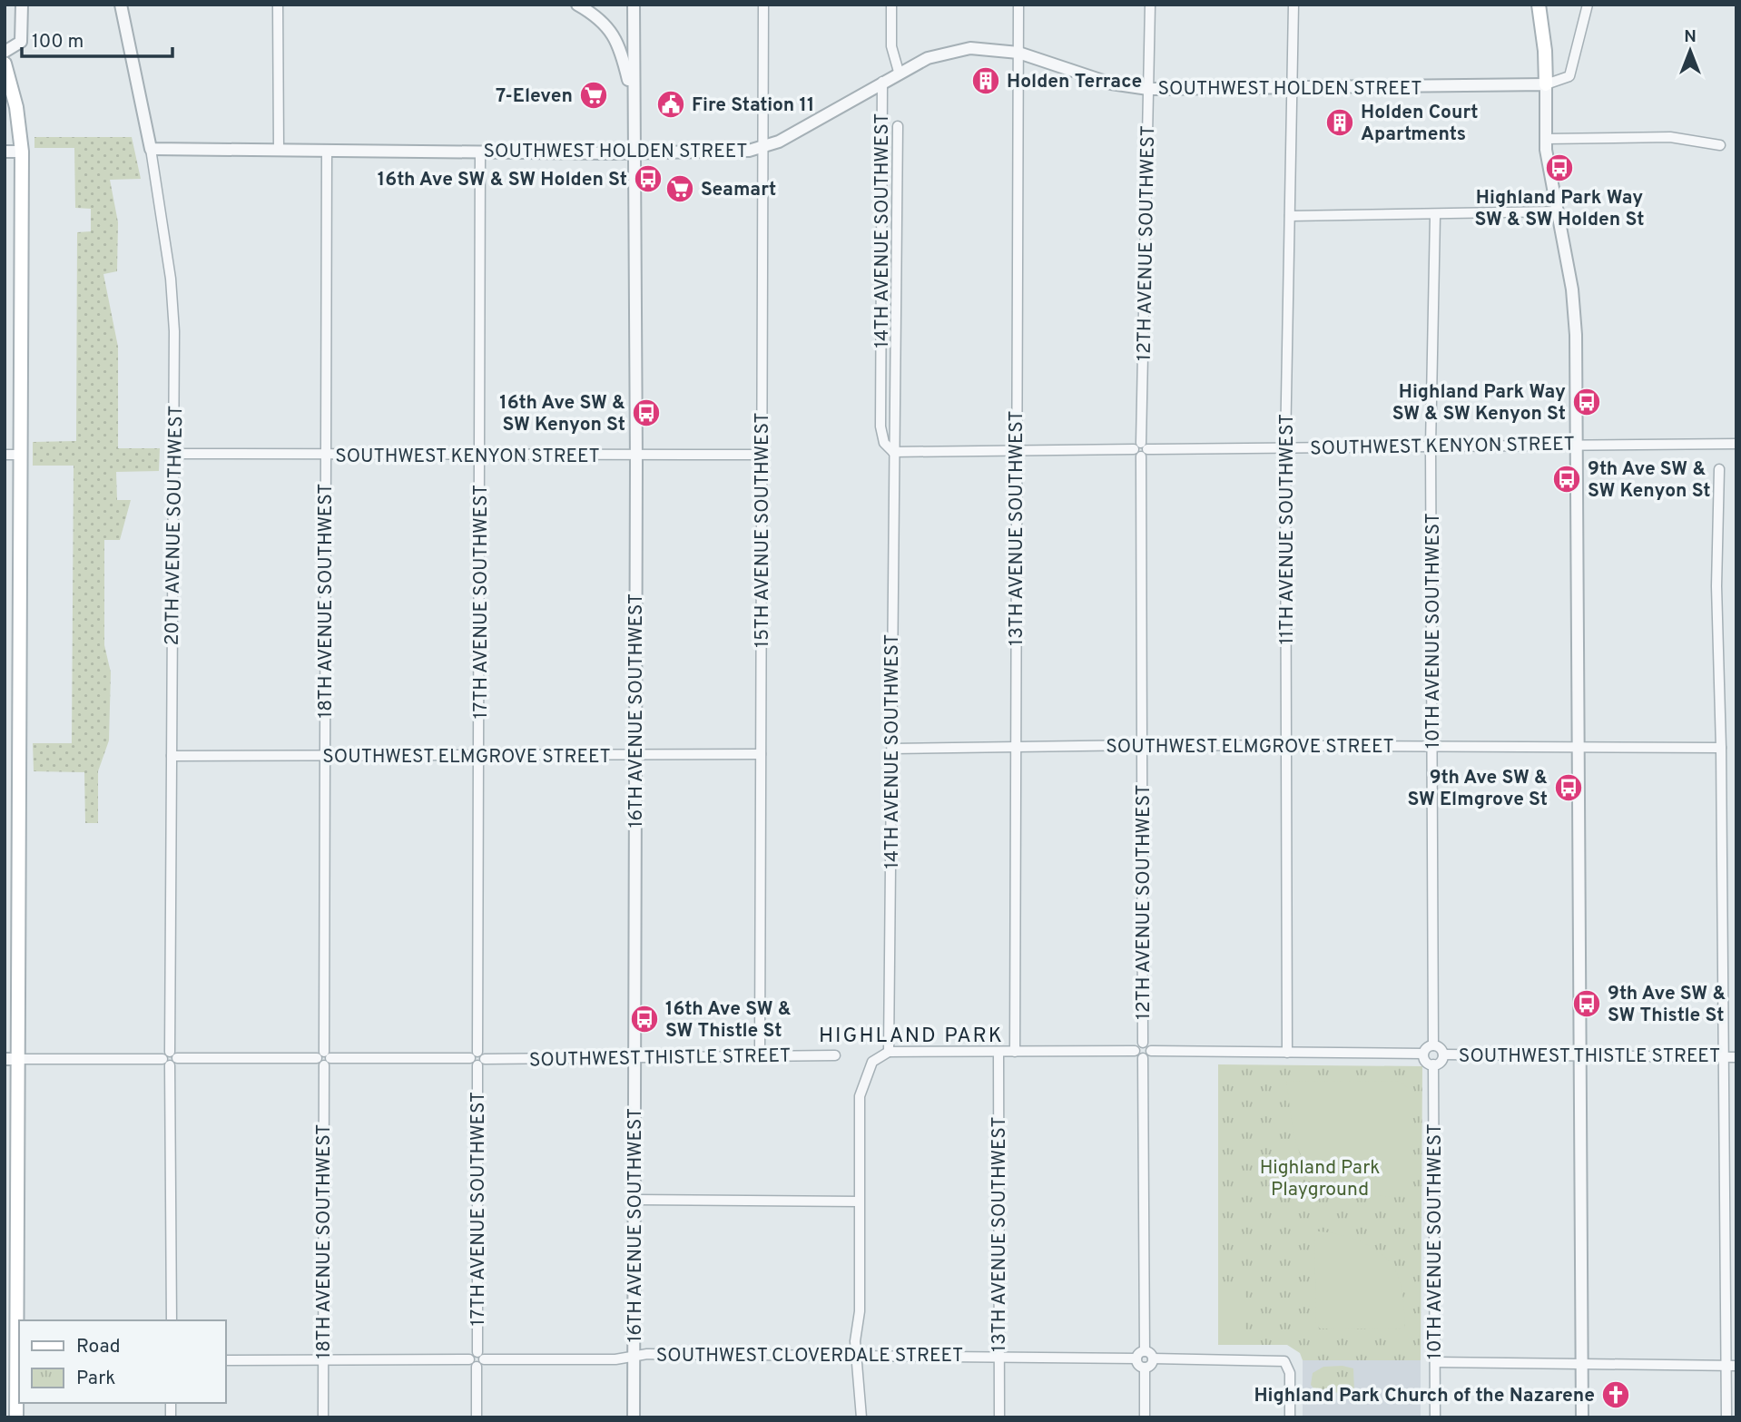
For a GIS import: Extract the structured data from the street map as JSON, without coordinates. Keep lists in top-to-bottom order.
{
  "streets": {
    "street": [
      "SOUTHWEST HOLDEN STREET",
      "14TH AVENUE SOUTHWEST",
      "12TH AVENUE SOUTHWEST",
      "SOUTHWEST KENYON STREET",
      "20TH AVENUE SOUTHWEST",
      "13TH AVENUE SOUTHWEST",
      "11TH AVENUE SOUTHWEST",
      "15TH AVENUE SOUTHWEST",
      "18TH AVENUE SOUTHWEST",
      "17TH AVENUE SOUTHWEST",
      "10TH AVENUE SOUTHWEST",
      "16TH AVENUE SOUTHWEST",
      "SOUTHWEST ELMGROVE STREET",
      "SOUTHWEST THISTLE STREET",
      "SOUTHWEST CLOVERDALE STREET"
    ]
  },
  "crossings": [
    ["SOUTHWEST HOLDEN STREET", "14TH AVENUE SOUTHWEST"],
    ["SOUTHWEST HOLDEN STREET", "12TH AVENUE SOUTHWEST"],
    ["SOUTHWEST HOLDEN STREET", "20TH AVENUE SOUTHWEST"],
    ["SOUTHWEST HOLDEN STREET", "13TH AVENUE SOUTHWEST"],
    ["SOUTHWEST HOLDEN STREET", "11TH AVENUE SOUTHWEST"],
    ["SOUTHWEST HOLDEN STREET", "15TH AVENUE SOUTHWEST"],
    ["SOUTHWEST HOLDEN STREET", "18TH AVENUE SOUTHWEST"],
    ["SOUTHWEST HOLDEN STREET", "17TH AVENUE SOUTHWEST"],
    ["SOUTHWEST HOLDEN STREET", "16TH AVENUE SOUTHWEST"],
    ["14TH AVENUE SOUTHWEST", "SOUTHWEST KENYON STREET"],
    ["14TH AVENUE SOUTHWEST", "SOUTHWEST ELMGROVE STREET"],
    ["12TH AVENUE SOUTHWEST", "SOUTHWEST KENYON STREET"],
    ["12TH AVENUE SOUTHWEST", "SOUTHWEST ELMGROVE STREET"],
    ["SOUTHWEST KENYON STREET", "20TH AVENUE SOUTHWEST"],
    ["SOUTHWEST KENYON STREET", "13TH AVENUE SOUTHWEST"],
    ["SOUTHWEST KENYON STREET", "11TH AVENUE SOUTHWEST"],
    ["SOUTHWEST KENYON STREET", "15TH AVENUE SOUTHWEST"],
    ["SOUTHWEST KENYON STREET", "18TH AVENUE SOUTHWEST"],
    ["SOUTHWEST KENYON STREET", "17TH AVENUE SOUTHWEST"],
    ["SOUTHWEST KENYON STREET", "10TH AVENUE SOUTHWEST"],
    ["SOUTHWEST KENYON STREET", "16TH AVENUE SOUTHWEST"],
    ["20TH AVENUE SOUTHWEST", "SOUTHWEST ELMGROVE STREET"],
    ["20TH AVENUE SOUTHWEST", "SOUTHWEST THISTLE STREET"],
    ["13TH AVENUE SOUTHWEST", "SOUTHWEST ELMGROVE STREET"],
    ["13TH AVENUE SOUTHWEST", "SOUTHWEST CLOVERDALE STREET"],
    ["11TH AVENUE SOUTHWEST", "SOUTHWEST ELMGROVE STREET"],
    ["15TH AVENUE SOUTHWEST", "SOUTHWEST ELMGROVE STREET"],
    ["15TH AVENUE SOUTHWEST", "SOUTHWEST THISTLE STREET"],
    ["18TH AVENUE SOUTHWEST", "SOUTHWEST ELMGROVE STREET"],
    ["18TH AVENUE SOUTHWEST", "SOUTHWEST THISTLE STREET"],
    ["18TH AVENUE SOUTHWEST", "SOUTHWEST CLOVERDALE STREET"],
    ["17TH AVENUE SOUTHWEST", "SOUTHWEST ELMGROVE STREET"],
    ["17TH AVENUE SOUTHWEST", "SOUTHWEST THISTLE STREET"],
    ["17TH AVENUE SOUTHWEST", "SOUTHWEST CLOVERDALE STREET"],
    ["10TH AVENUE SOUTHWEST", "SOUTHWEST ELMGROVE STREET"],
    ["10TH AVENUE SOUTHWEST", "SOUTHWEST THISTLE STREET"],
    ["16TH AVENUE SOUTHWEST", "SOUTHWEST ELMGROVE STREET"],
    ["16TH AVENUE SOUTHWEST", "SOUTHWEST THISTLE STREET"],
    ["16TH AVENUE SOUTHWEST", "SOUTHWEST CLOVERDALE STREET"]
  ],
  "districts": ["HIGHLAND PARK"],
  "parks": ["Highland Park Playground"],
  "places": {
    "building": ["Holden Terrace", "Holden Court Apartments"],
    "supermarket": ["7-Eleven", "Seamart"],
    "public building": ["Fire Station 11"],
    "bus stop": [
      "Highland Park Way SW & SW Holden St",
      "16th Ave SW & SW Holden St",
      "Highland Park Way SW & SW Kenyon St",
      "16th Ave SW & SW Kenyon St",
      "9th Ave SW & SW Kenyon St",
      "9th Ave SW & SW Elmgrove St",
      "9th Ave SW & SW Thistle St",
      "16th Ave SW & SW Thistle St"
    ],
    "church": ["Highland Park Church of the Nazarene"]
  },
  "legend": ["Road", "Park"],
  "scale_bar": "100 m",
  "north": "top"
}
